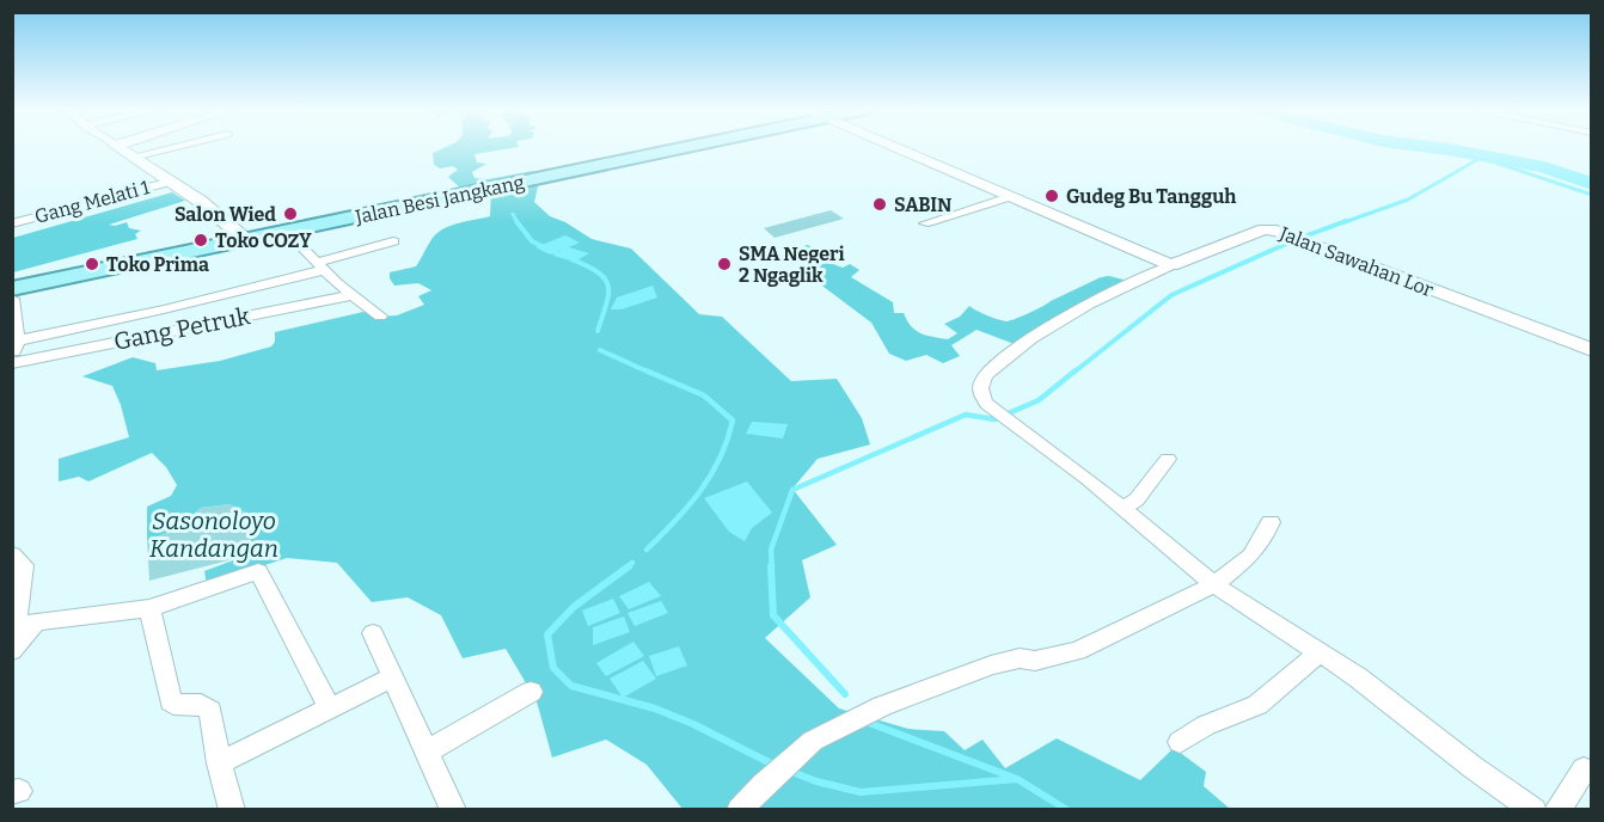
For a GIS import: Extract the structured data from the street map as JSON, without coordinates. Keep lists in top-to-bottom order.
{
  "streets": {
    "main road": ["Jalan Besi Jangkang", "Jalan Sawahan Lor"],
    "street": ["Gang Melati 1", "Gang Petruk"]
  },
  "parks": ["Sasonoloyo Kandangan"],
  "places": [
    "Gudeg Bu Tangguh",
    "SABIN",
    "Salon Wied",
    "Toko COZY",
    "Toko Prima",
    "SMA Negeri 2 Ngaglik"
  ]
}
